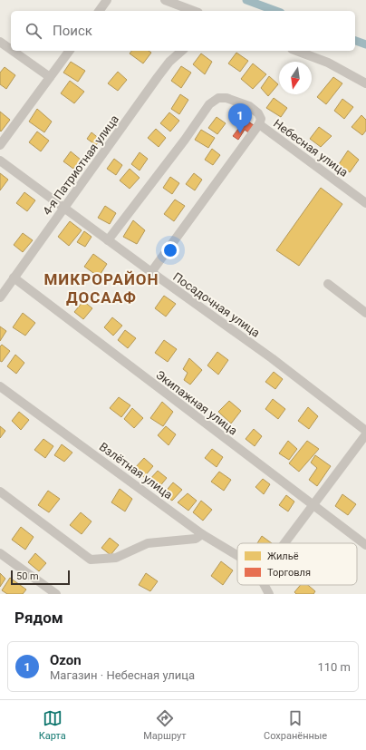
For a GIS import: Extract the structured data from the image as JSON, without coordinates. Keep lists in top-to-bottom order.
{
  "streets": {
    "street": [
      "Небесная улица",
      "4-я Патриотная улица",
      "Посадочная улица",
      "Экипажная улица",
      "Взлётная улица"
    ]
  },
  "crossings": [
    ["4-я Патриотная улица", "Посадочная улица"],
    ["4-я Патриотная улица", "Экипажная улица"]
  ],
  "districts": ["МИКРОРАЙОН ДОСААФ"],
  "legend": ["Жильё", "Торговля"],
  "scale_bar": "50 m",
  "north": "bottom",
  "page": {
    "search": "Поиск",
    "pins": "1",
    "scale": "50 m",
    "heading": "Рядом",
    "list": [
      {
        "mark": "1",
        "name": "Ozon",
        "note": "Магазин · Небесная улица",
        "value": "110 m"
      }
    ],
    "nav": ["Карта", "Маршрут", "Сохранённые"]
  }
}
